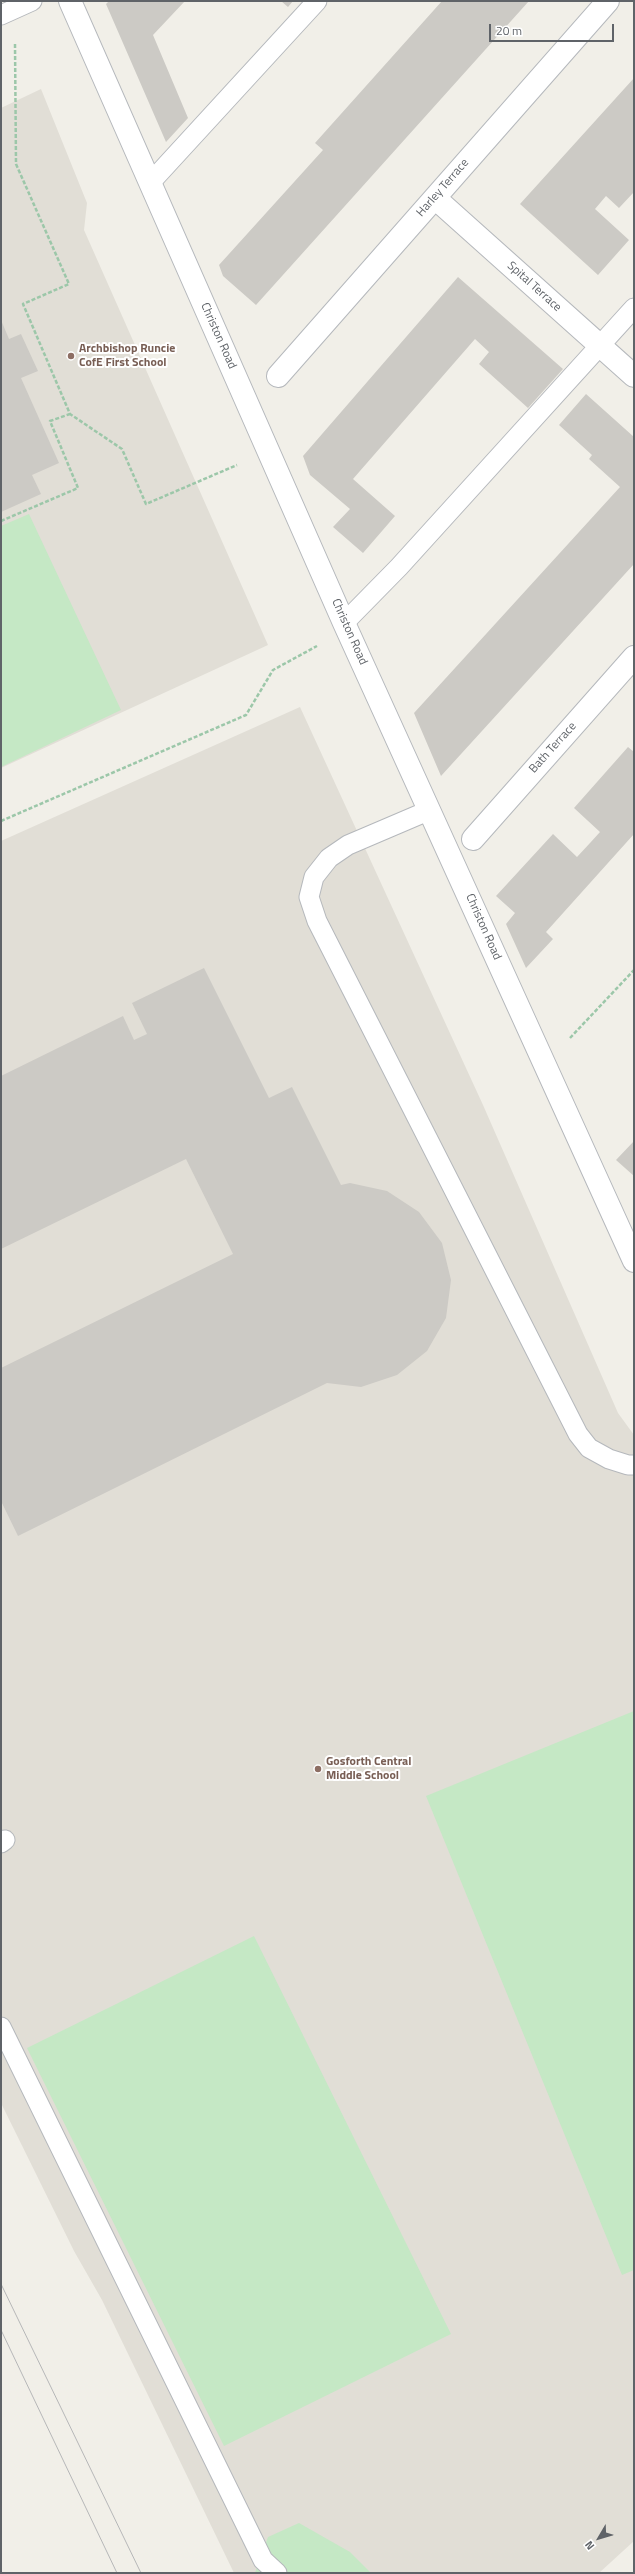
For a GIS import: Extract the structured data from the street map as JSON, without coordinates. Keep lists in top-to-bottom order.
{
  "streets": {
    "street": [
      "Harley Terrace",
      "Spital Terrace",
      "Christon Road",
      "Bath Terrace"
    ]
  },
  "crossings": [
    ["Harley Terrace", "Spital Terrace"]
  ],
  "places": ["Archbishop Runcie CofE First School", "Gosforth Central Middle School"],
  "scale_bar": "20 m",
  "north": "bottom left"
}
